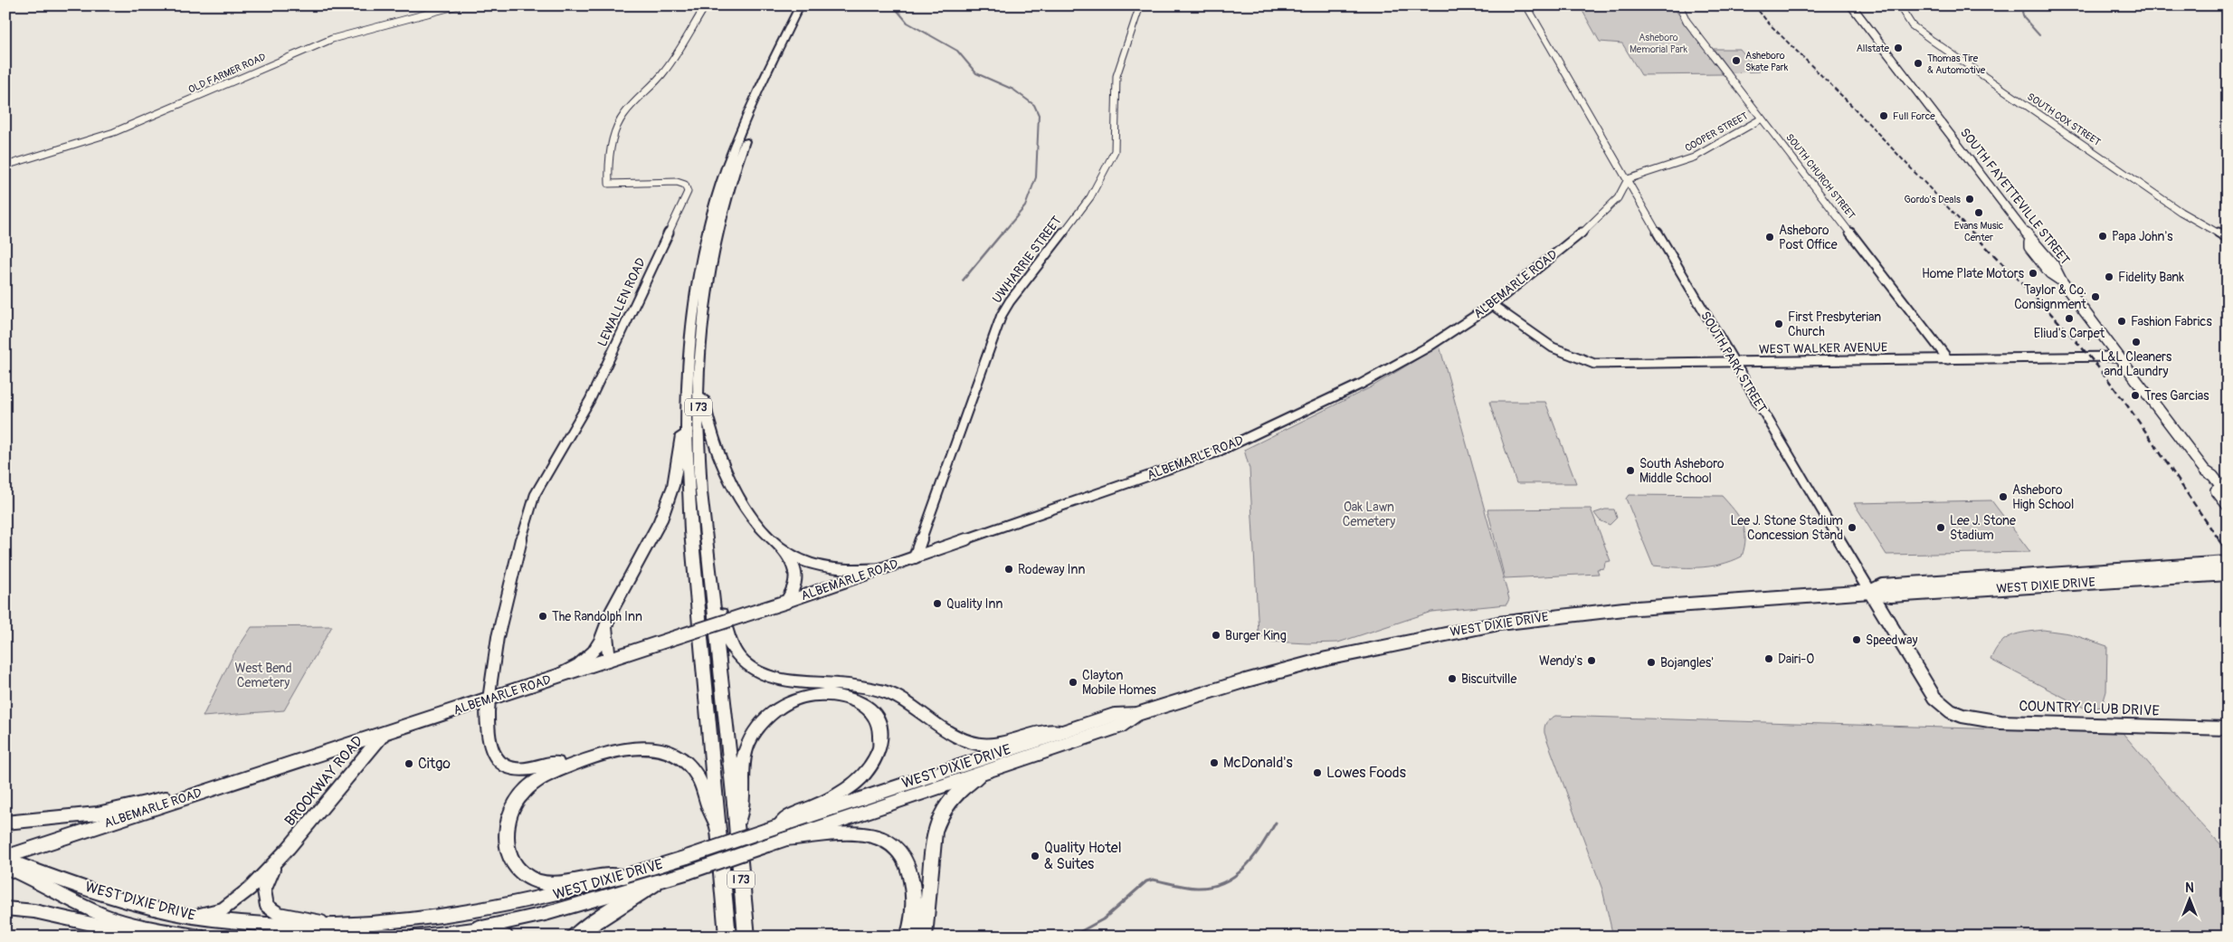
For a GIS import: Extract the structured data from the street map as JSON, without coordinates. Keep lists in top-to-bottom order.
{
  "streets": {
    "highway": ["I 73"],
    "main road": [
      "SOUTH FAYETTEVILLE STREET",
      "ALBEMARLE ROAD",
      "SOUTH PARK STREET",
      "WEST DIXIE DRIVE",
      "COUNTRY CLUB DRIVE",
      "BROOKWAY ROAD"
    ],
    "street": [
      "OLD FARMER ROAD",
      "SOUTH COX STREET",
      "COOPER STREET",
      "SOUTH CHURCH STREET",
      "UWHARRIE STREET",
      "LEWALLEN ROAD",
      "WEST WALKER AVENUE"
    ]
  },
  "crossings": [
    ["COOPER STREET", "SOUTH CHURCH STREET"],
    ["COOPER STREET", "ALBEMARLE ROAD"],
    ["COOPER STREET", "SOUTH PARK STREET"],
    ["SOUTH CHURCH STREET", "WEST WALKER AVENUE"],
    ["SOUTH FAYETTEVILLE STREET", "WEST WALKER AVENUE"],
    ["UWHARRIE STREET", "ALBEMARLE ROAD"],
    ["ALBEMARLE ROAD", "LEWALLEN ROAD"],
    ["ALBEMARLE ROAD", "WEST WALKER AVENUE"],
    ["ALBEMARLE ROAD", "SOUTH PARK STREET"],
    ["ALBEMARLE ROAD", "BROOKWAY ROAD"],
    ["WEST WALKER AVENUE", "SOUTH PARK STREET"],
    ["SOUTH PARK STREET", "WEST DIXIE DRIVE"],
    ["SOUTH PARK STREET", "COUNTRY CLUB DRIVE"]
  ],
  "parks": ["Asheboro Memorial Park", "Oak Lawn Cemetery", "West Bend Cemetery"],
  "places": [
    "Allstate",
    "Asheboro Skate Park",
    "Thomas Tire & Automotive",
    "Full Force",
    "Gordo's Deals",
    "Evans Music Center",
    "Papa John's",
    "Asheboro Post Office",
    "Home Plate Motors",
    "Fidelity Bank",
    "Taylor & Co. Consignment",
    "Eliud's Carpet",
    "Fashion Fabrics",
    "First Presbyterian Church",
    "L&L Cleaners and Laundry",
    "Tres Garcias",
    "South Asheboro Middle School",
    "Asheboro High School",
    "Lee J. Stone Stadium Concession Stand",
    "Lee J. Stone Stadium",
    "Rodeway Inn",
    "Quality Inn",
    "The Randolph Inn",
    "Burger King",
    "Speedway",
    "Dairi-O",
    "Wendy's",
    "Bojangles'",
    "Biscuitville",
    "Clayton Mobile Homes",
    "McDonald's",
    "Citgo",
    "Lowes Foods",
    "Quality Hotel & Suites"
  ],
  "north": "top"
}
